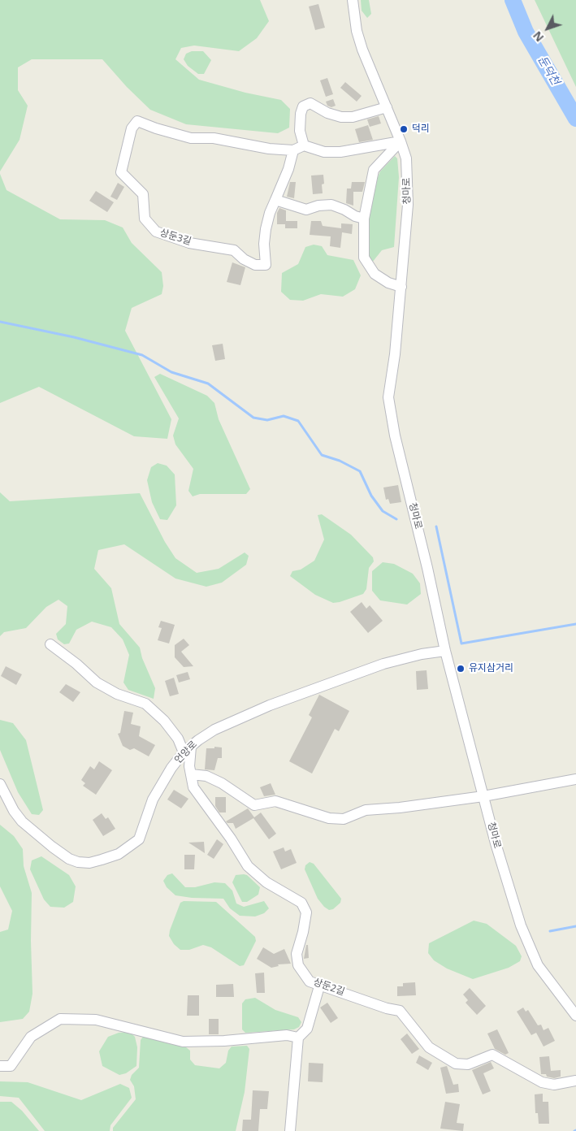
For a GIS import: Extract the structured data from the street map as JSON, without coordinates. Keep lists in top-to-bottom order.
{
  "streets": {
    "street": [
      "청마로",
      "상둔3길",
      "언양로",
      "상둔2길"
    ]
  },
  "crossings": [
    ["청마로", "언양로"],
    ["언양로", "상둔2길"]
  ],
  "water": ["둔덕천"],
  "places": ["덕리", "유지삼거리"],
  "north": "bottom left"
}
